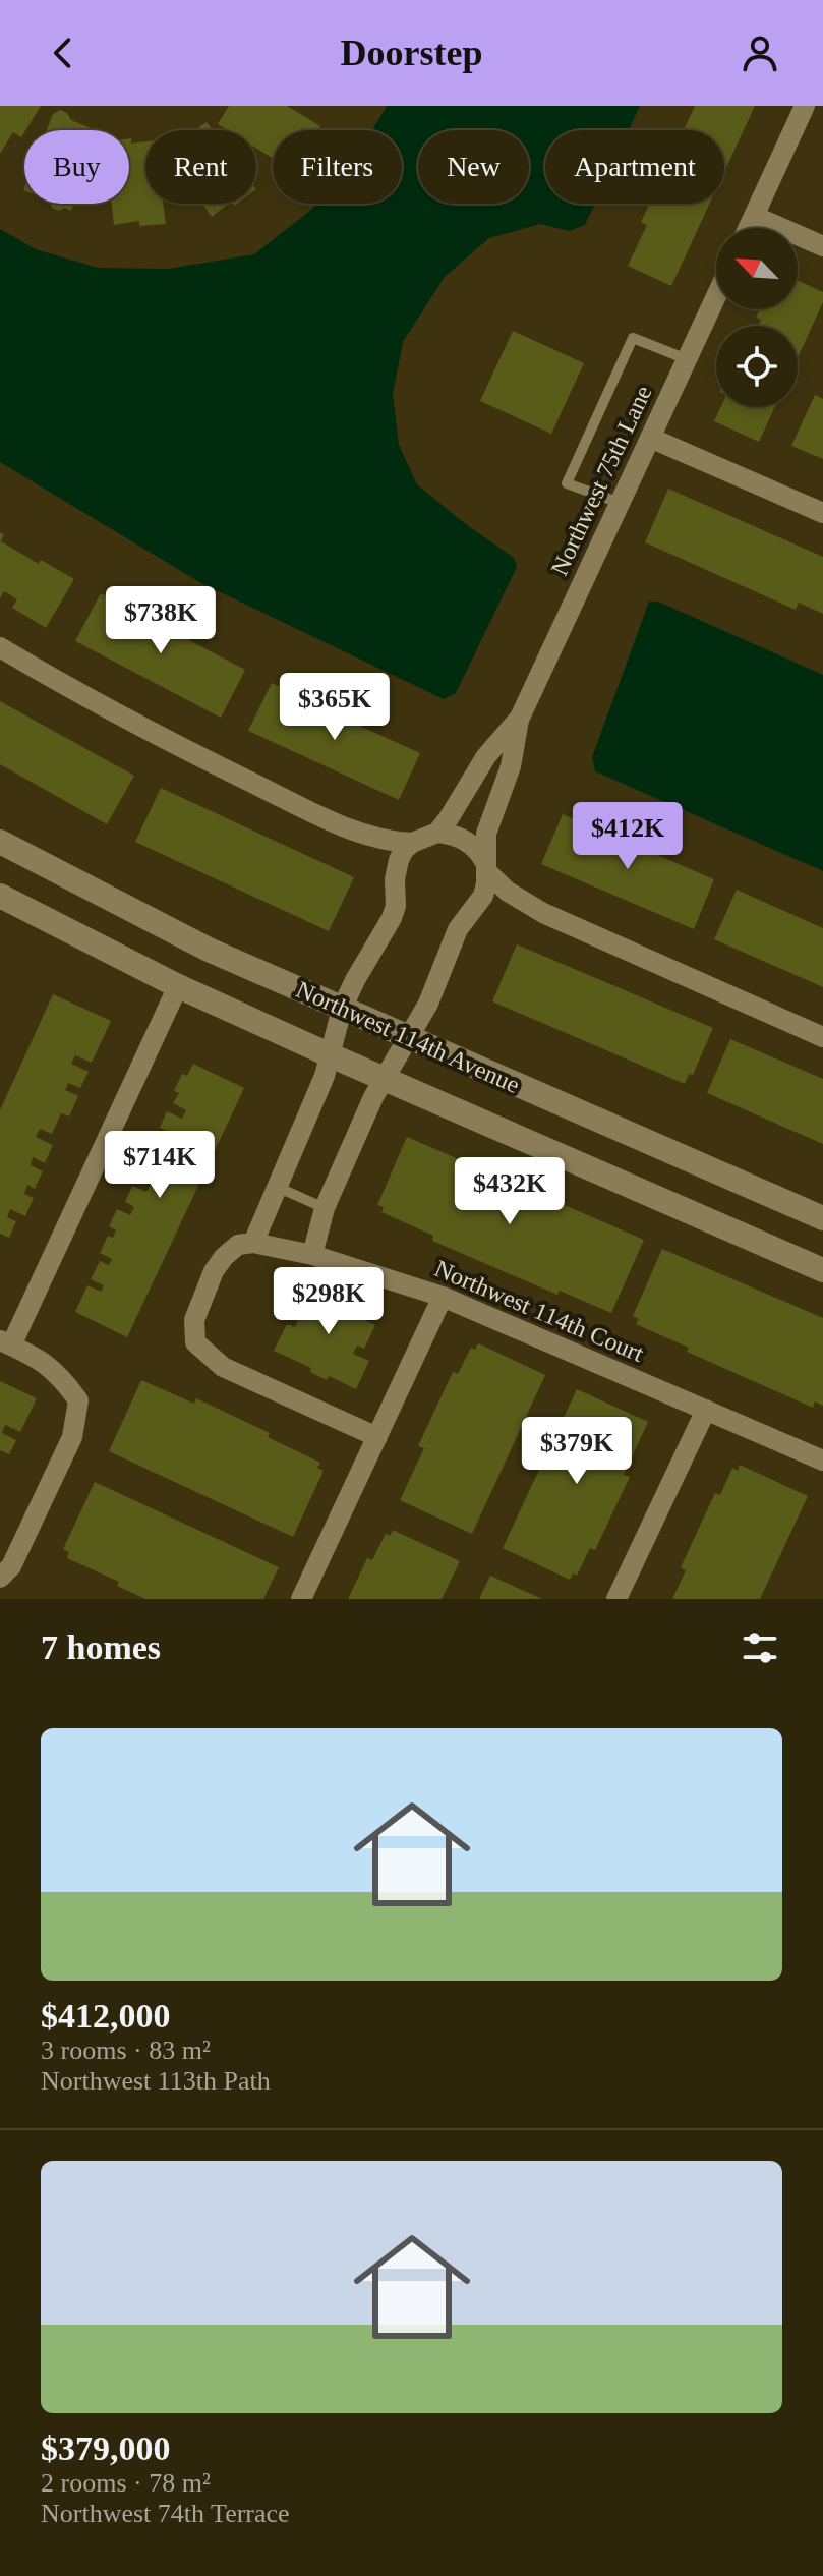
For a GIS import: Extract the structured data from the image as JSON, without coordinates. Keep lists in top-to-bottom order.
{
  "streets": {
    "street": ["Northwest 75th Lane", "Northwest 114th Avenue", "Northwest 114th Court"]
  },
  "crossings": [
    ["Northwest 75th Lane", "Northwest 114th Avenue"],
    ["Northwest 75th Lane", "Northwest 114th Court"]
  ],
  "north": "top left",
  "page": {
    "header": "Doorstep",
    "chip": [
      "Buy",
      "Rent",
      "Filters",
      "New",
      "Apartment"
    ],
    "price": [
      "$738K",
      "$365K",
      "$412K",
      "$714K",
      "$432K",
      "$298K",
      "$379K"
    ],
    "heading": "7 homes",
    "list": [
      {
        "name": "$412,000",
        "note": "3 rooms · 83 m² · Northwest 113th Path"
      },
      {
        "name": "$379,000",
        "note": "2 rooms · 78 m² · Northwest 74th Terrace"
      }
    ]
  }
}
